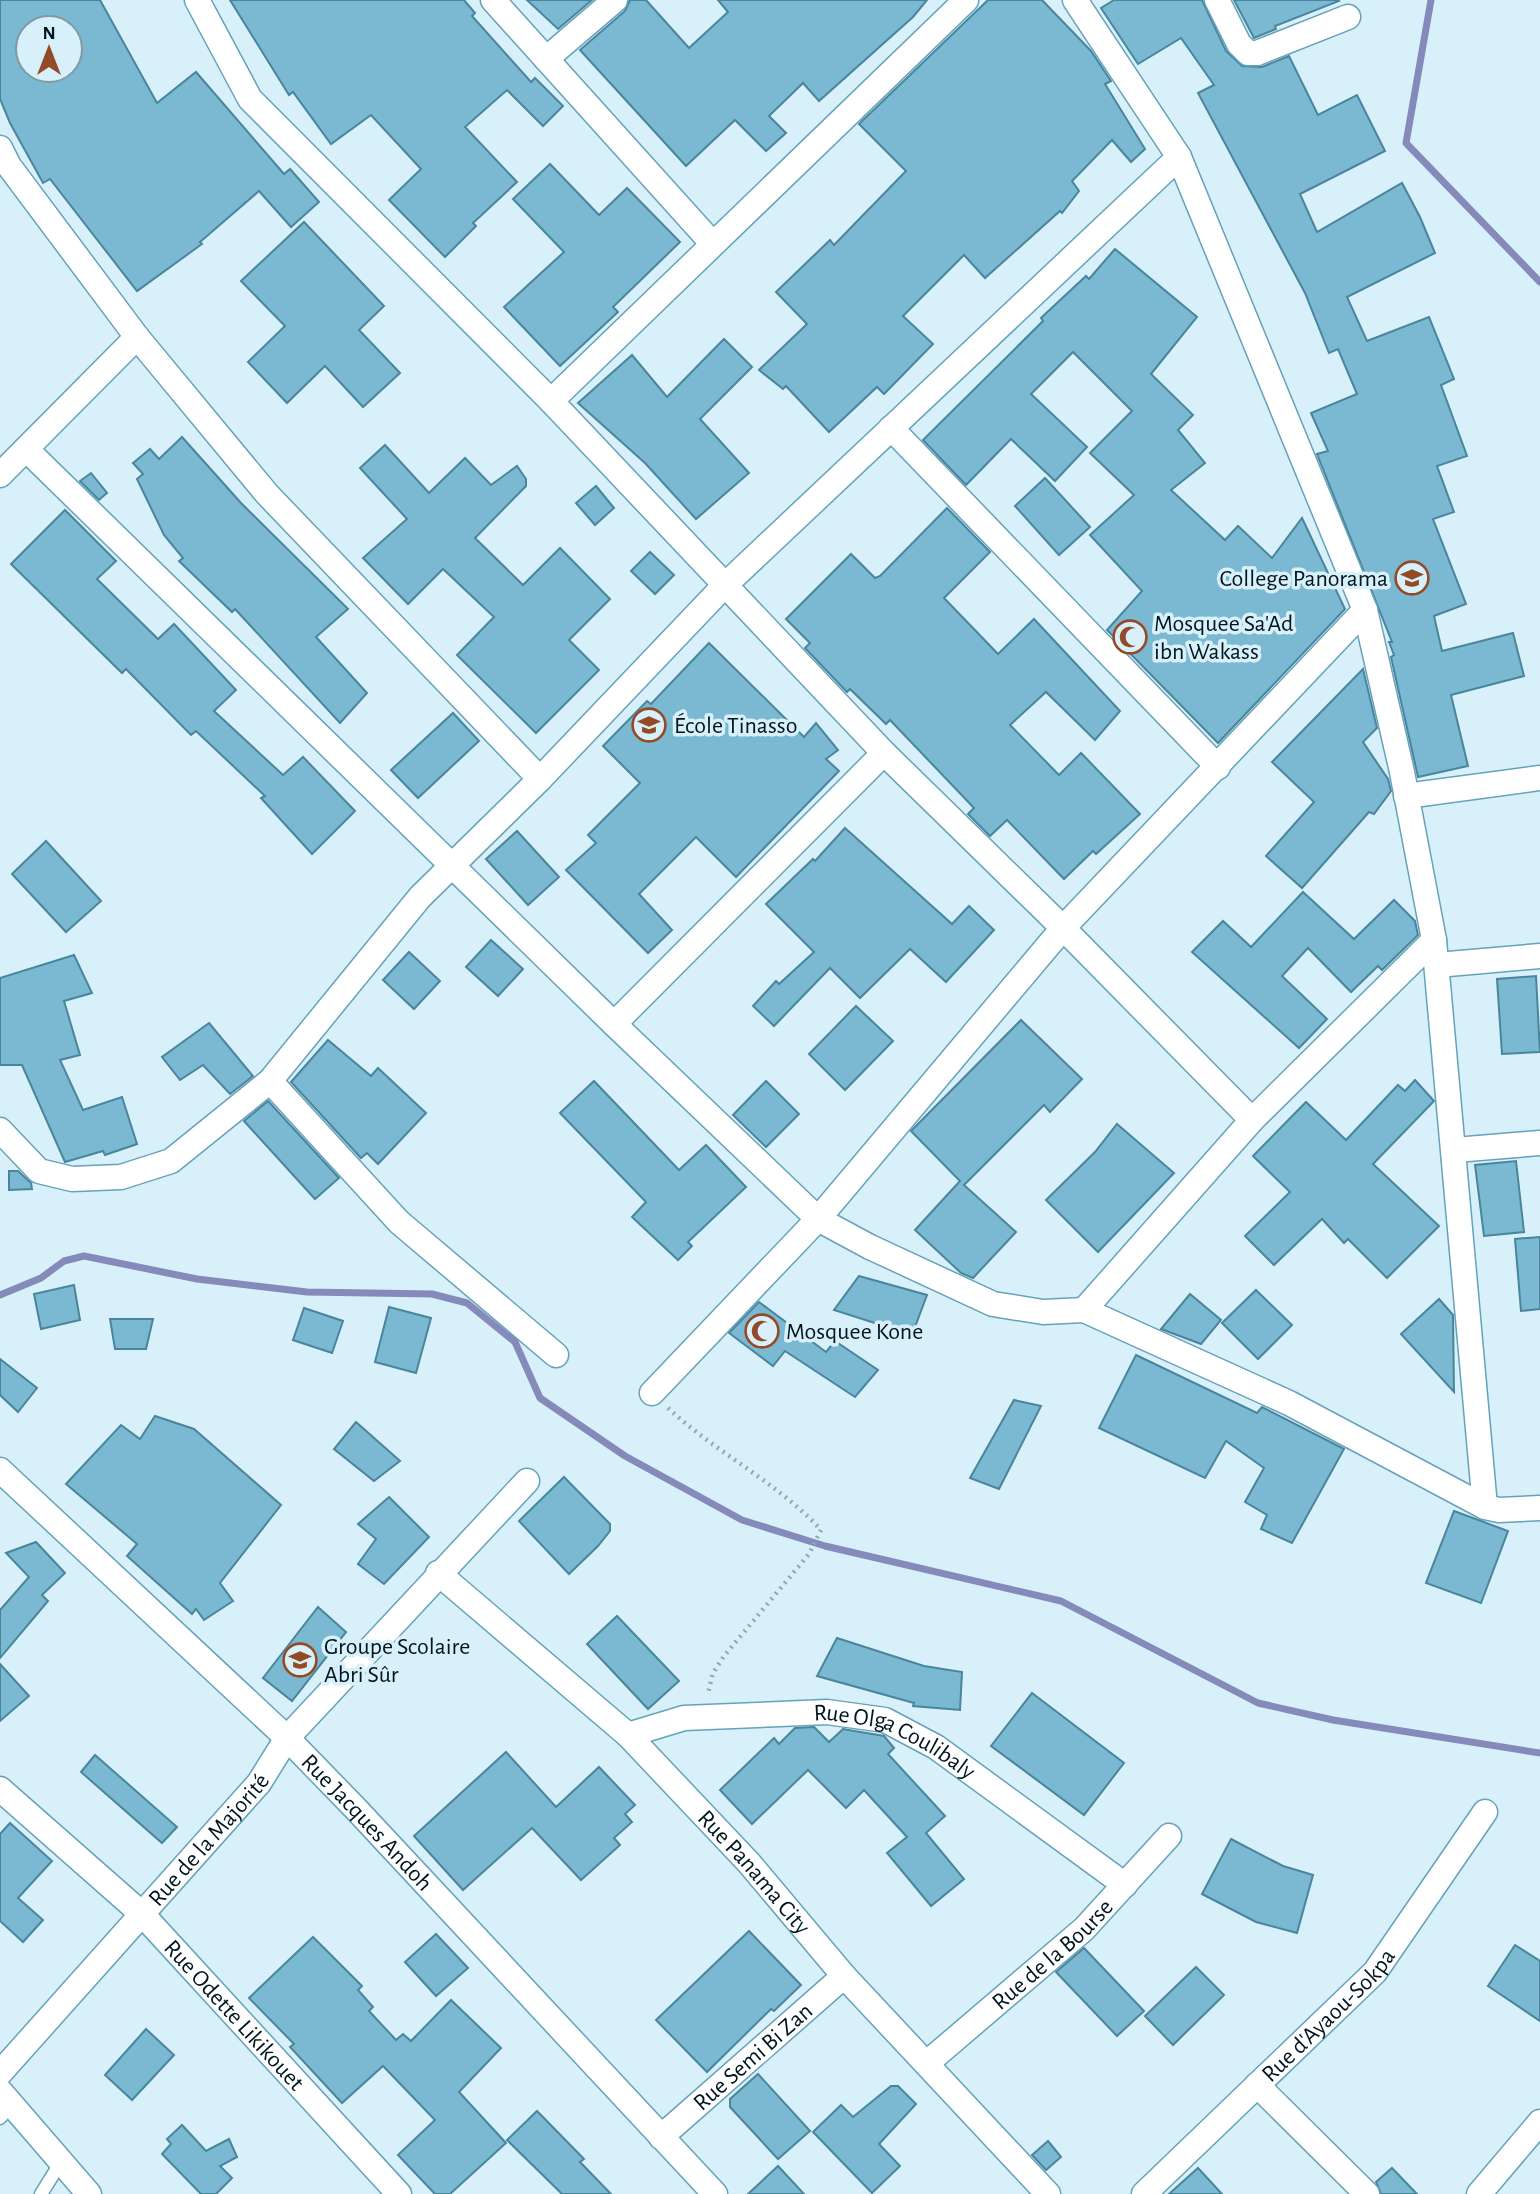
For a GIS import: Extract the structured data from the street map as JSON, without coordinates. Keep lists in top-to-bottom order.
{
  "streets": {
    "street": [
      "Rue Olga Coulibaly",
      "Rue Jacques Andoh",
      "Rue de la Majorité",
      "Rue Panama City",
      "Rue de la Bourse",
      "Rue d'Ayaou-Sokpa",
      "Rue Odette Likikouet",
      "Rue Semi Bi Zan"
    ]
  },
  "crossings": [
    ["Rue Olga Coulibaly", "Rue Panama City"],
    ["Rue Olga Coulibaly", "Rue de la Bourse"],
    ["Rue Jacques Andoh", "Rue de la Majorité"],
    ["Rue Jacques Andoh", "Rue Semi Bi Zan"],
    ["Rue de la Majorité", "Rue Panama City"],
    ["Rue de la Majorité", "Rue Odette Likikouet"],
    ["Rue Panama City", "Rue de la Bourse"],
    ["Rue Panama City", "Rue Semi Bi Zan"]
  ],
  "places": {
    "school or university": ["College Panorama", "École Tinasso", "Groupe Scolaire Abri Sûr"],
    "mosque": ["Mosquee Sa'Ad ibn Wakass", "Mosquee Kone"]
  },
  "north": "top"
}
